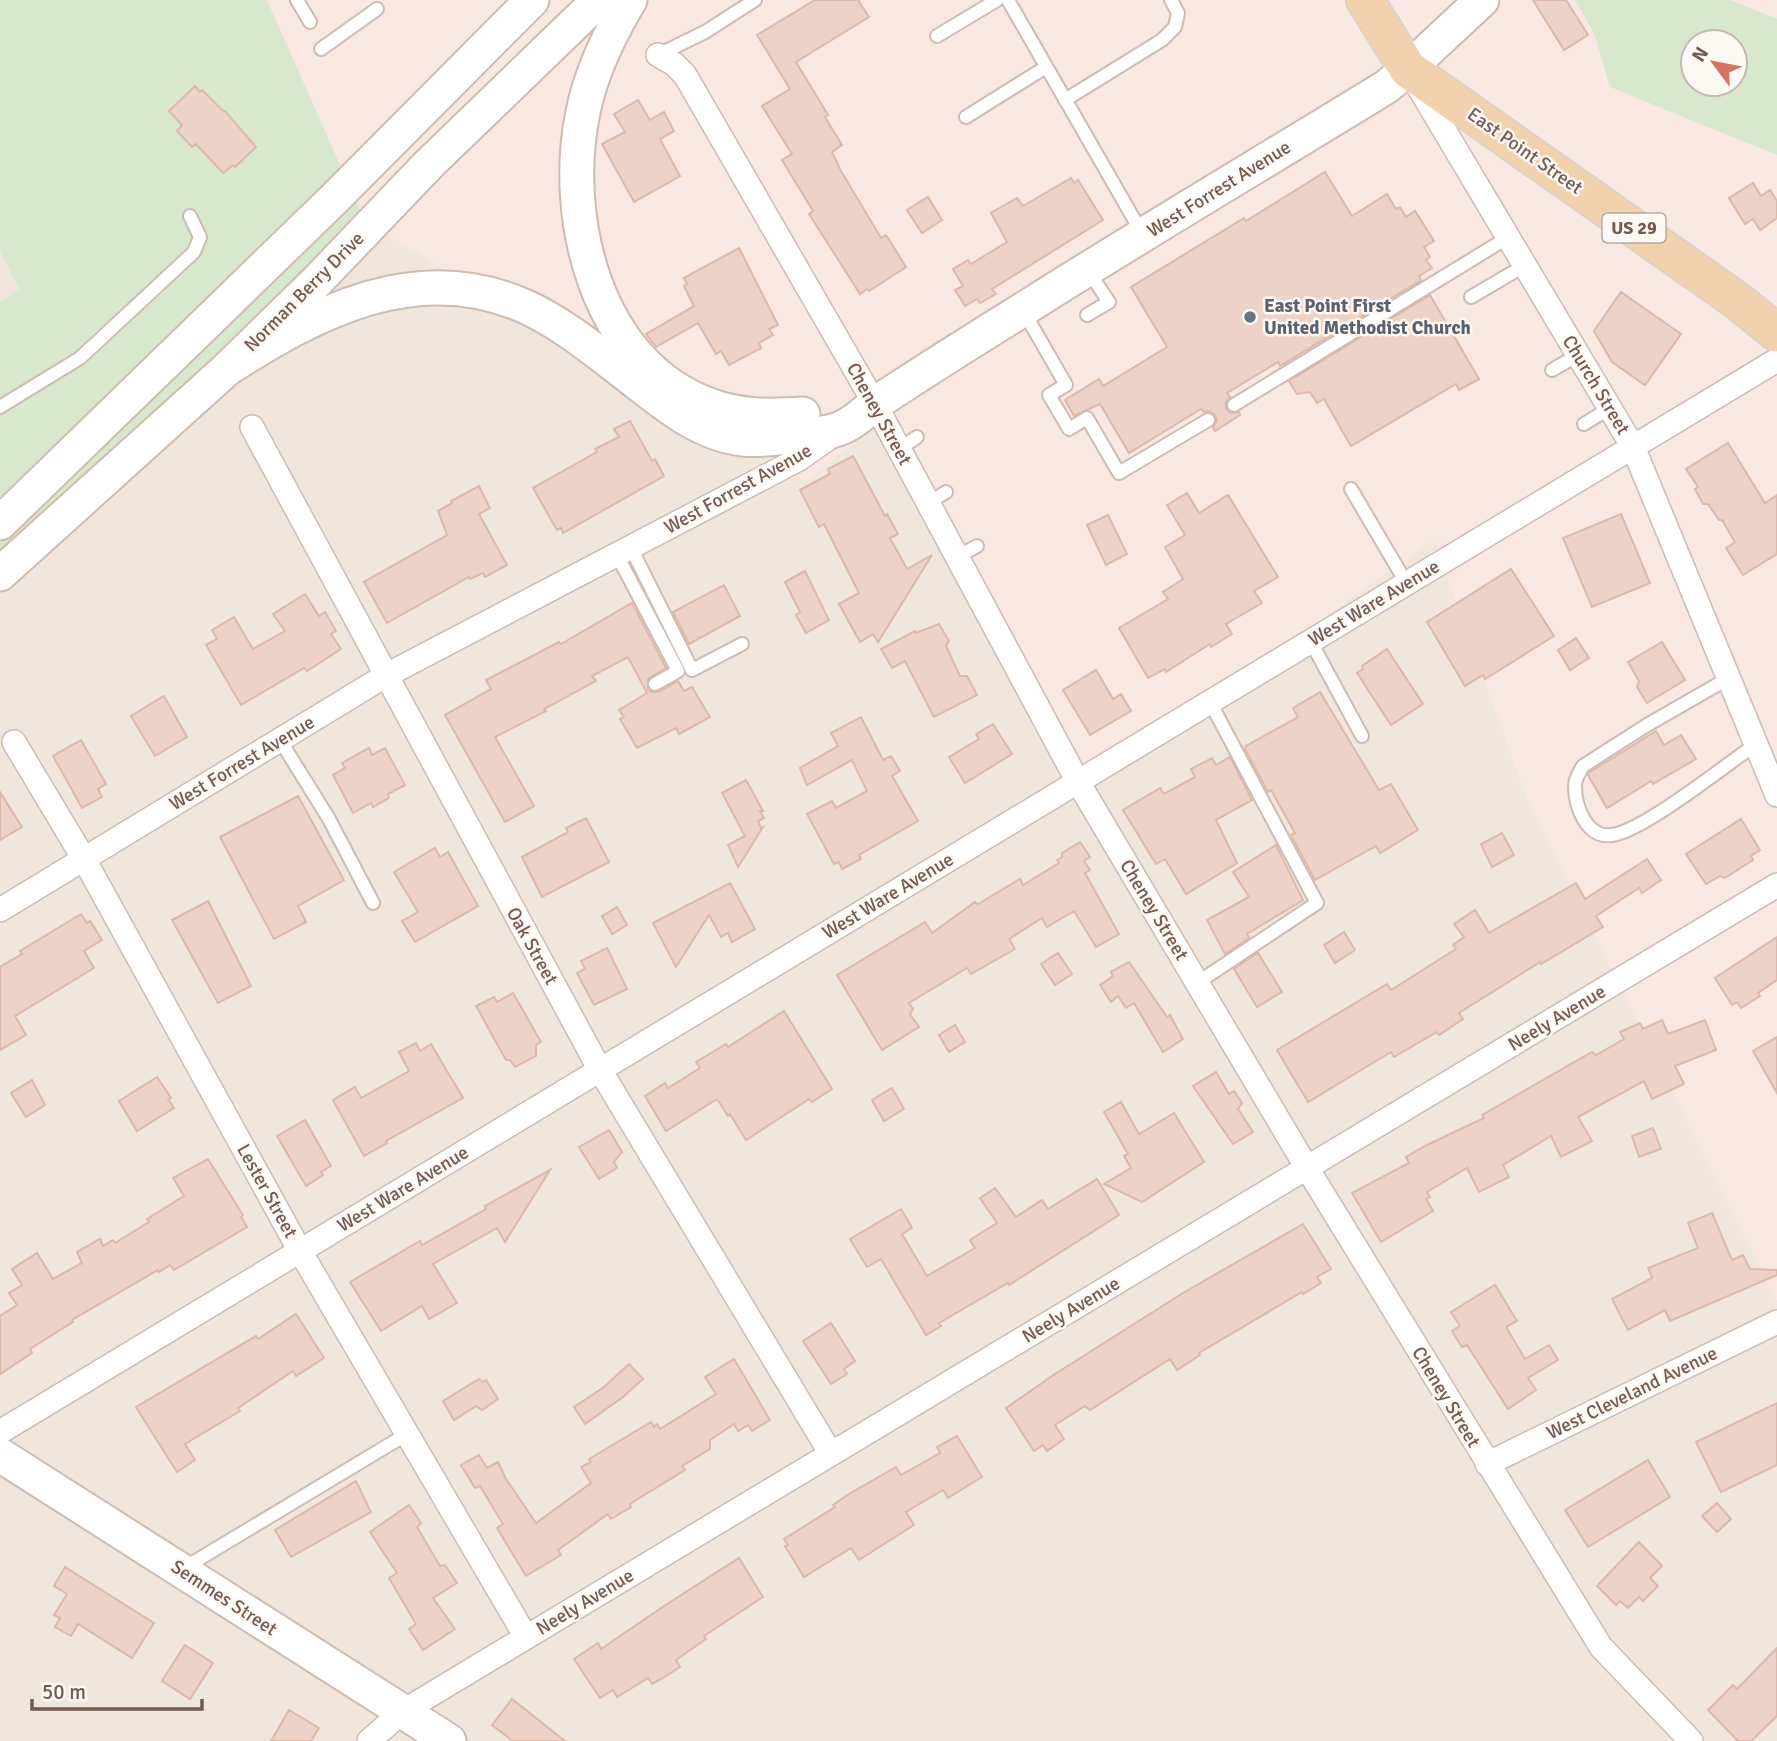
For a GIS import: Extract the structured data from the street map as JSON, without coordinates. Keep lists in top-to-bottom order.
{
  "streets": {
    "main road": [
      "East Point Street",
      "West Forrest Avenue",
      "US 29",
      "Norman Berry Drive",
      "Church Street",
      "Semmes Street"
    ],
    "street": [
      "Cheney Street",
      "West Ware Avenue",
      "Oak Street",
      "Neely Avenue",
      "Lester Street",
      "West Cleveland Avenue"
    ]
  },
  "crossings": [
    ["East Point Street", "West Forrest Avenue"],
    ["East Point Street", "Church Street"],
    ["West Forrest Avenue", "Church Street"],
    ["West Forrest Avenue", "Cheney Street"],
    ["West Forrest Avenue", "Oak Street"],
    ["West Forrest Avenue", "Lester Street"],
    ["Church Street", "West Ware Avenue"],
    ["Cheney Street", "West Ware Avenue"],
    ["Cheney Street", "Neely Avenue"],
    ["Cheney Street", "West Cleveland Avenue"],
    ["West Ware Avenue", "Oak Street"],
    ["West Ware Avenue", "Lester Street"],
    ["Oak Street", "Neely Avenue"],
    ["Neely Avenue", "Lester Street"],
    ["Neely Avenue", "Semmes Street"]
  ],
  "places": ["East Point First United Methodist Church"],
  "scale_bar": "50 m",
  "north": "top left"
}
